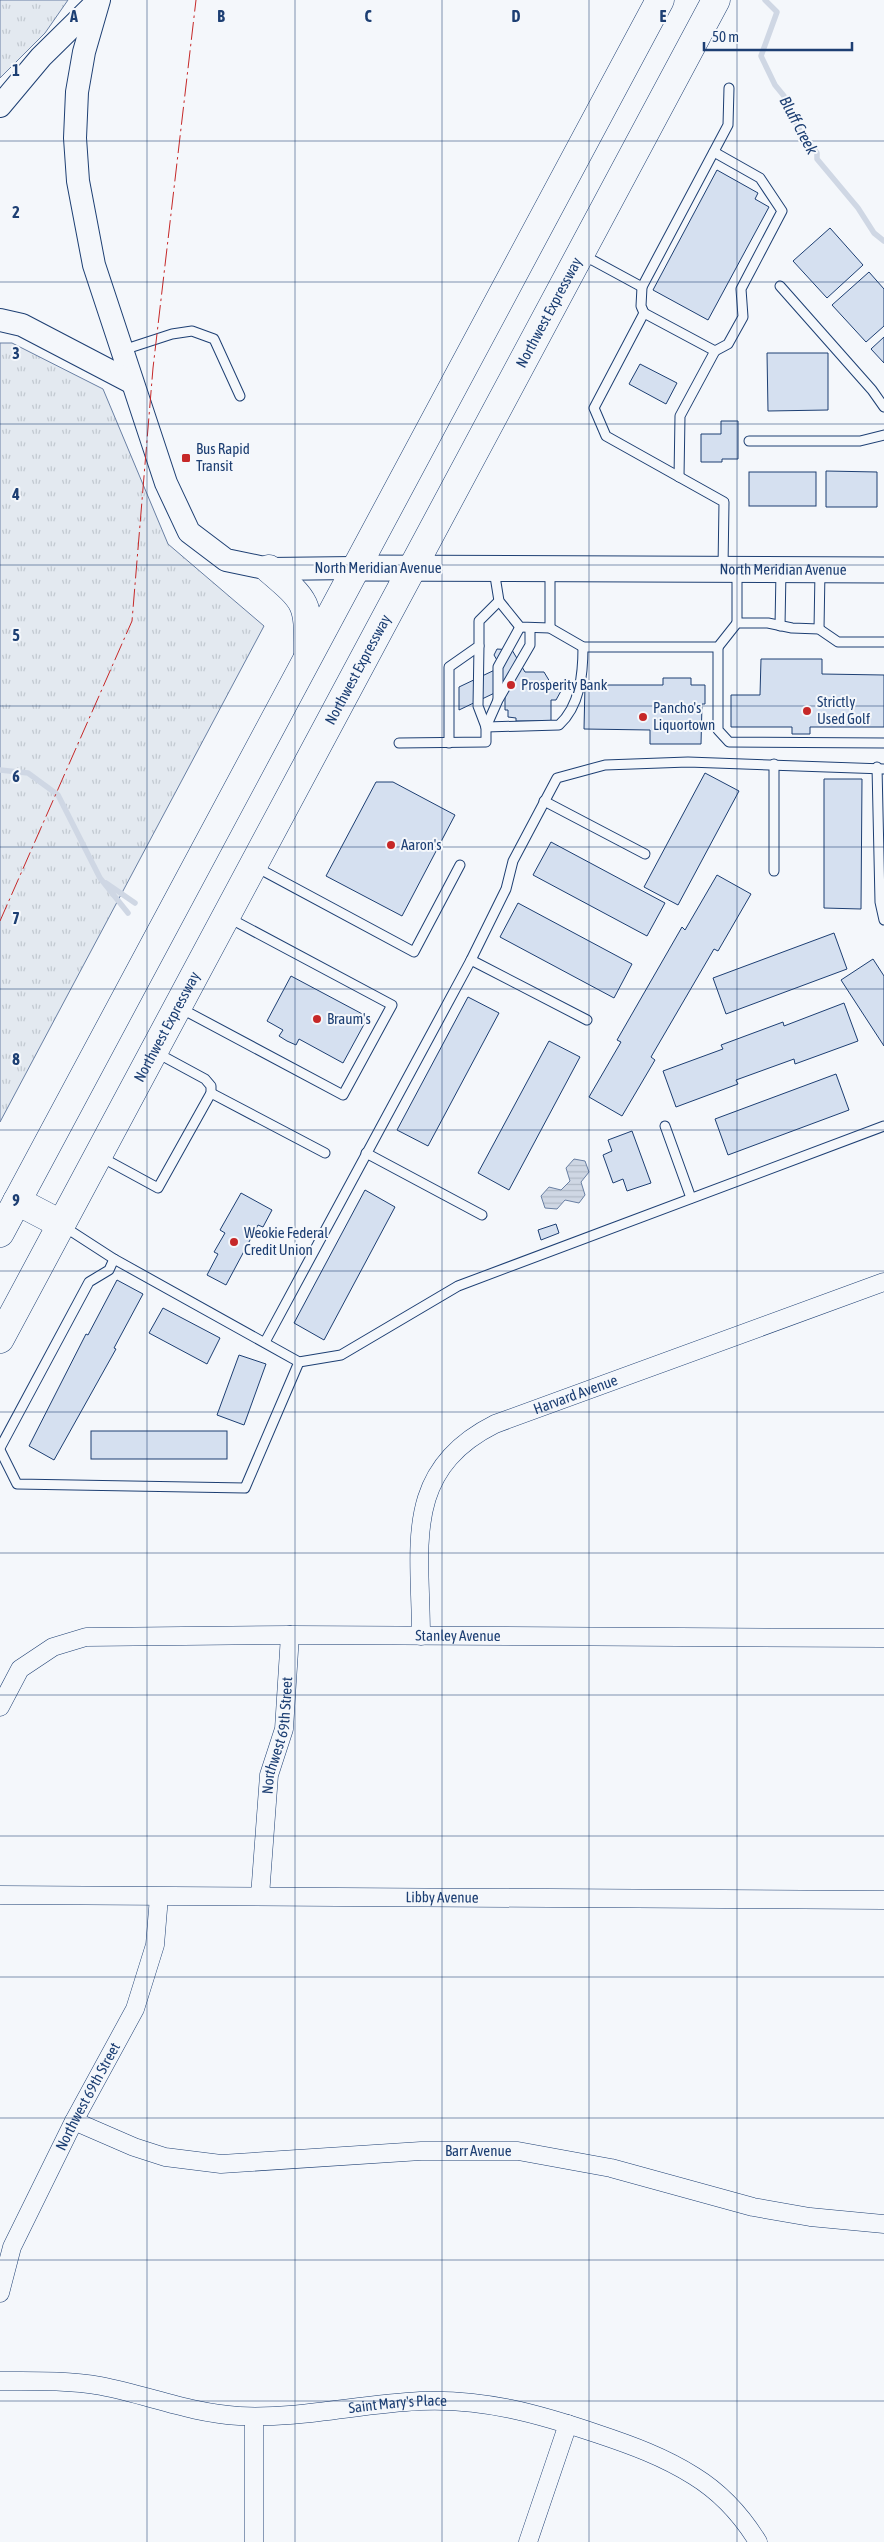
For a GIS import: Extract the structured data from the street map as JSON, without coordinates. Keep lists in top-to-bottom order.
{
  "streets": {
    "highway": ["Northwest Expressway"],
    "main road": ["North Meridian Avenue"],
    "street": [
      "Harvard Avenue",
      "Stanley Avenue",
      "Northwest 69th Street",
      "Libby Avenue",
      "Barr Avenue",
      "Saint Mary's Place"
    ]
  },
  "crossings": [
    ["Northwest Expressway", "North Meridian Avenue"],
    ["Harvard Avenue", "Stanley Avenue"],
    ["Stanley Avenue", "Northwest 69th Street"],
    ["Northwest 69th Street", "Libby Avenue"],
    ["Northwest 69th Street", "Barr Avenue"]
  ],
  "water": ["Bluff Creek"],
  "places": {
    "transit": ["Bus Rapid Transit"],
    "other": [
      "Prosperity Bank",
      "Strictly Used Golf",
      "Pancho's Liquortown",
      "Aaron's",
      "Braum's",
      "Weokie Federal Credit Union"
    ]
  },
  "scale_bar": "50 m",
  "grid": {
    "columns": [
      "A",
      "B",
      "C",
      "D",
      "E"
    ],
    "rows": [
      "1",
      "2",
      "3",
      "4",
      "5",
      "6",
      "7",
      "8",
      "9"
    ]
  }
}
